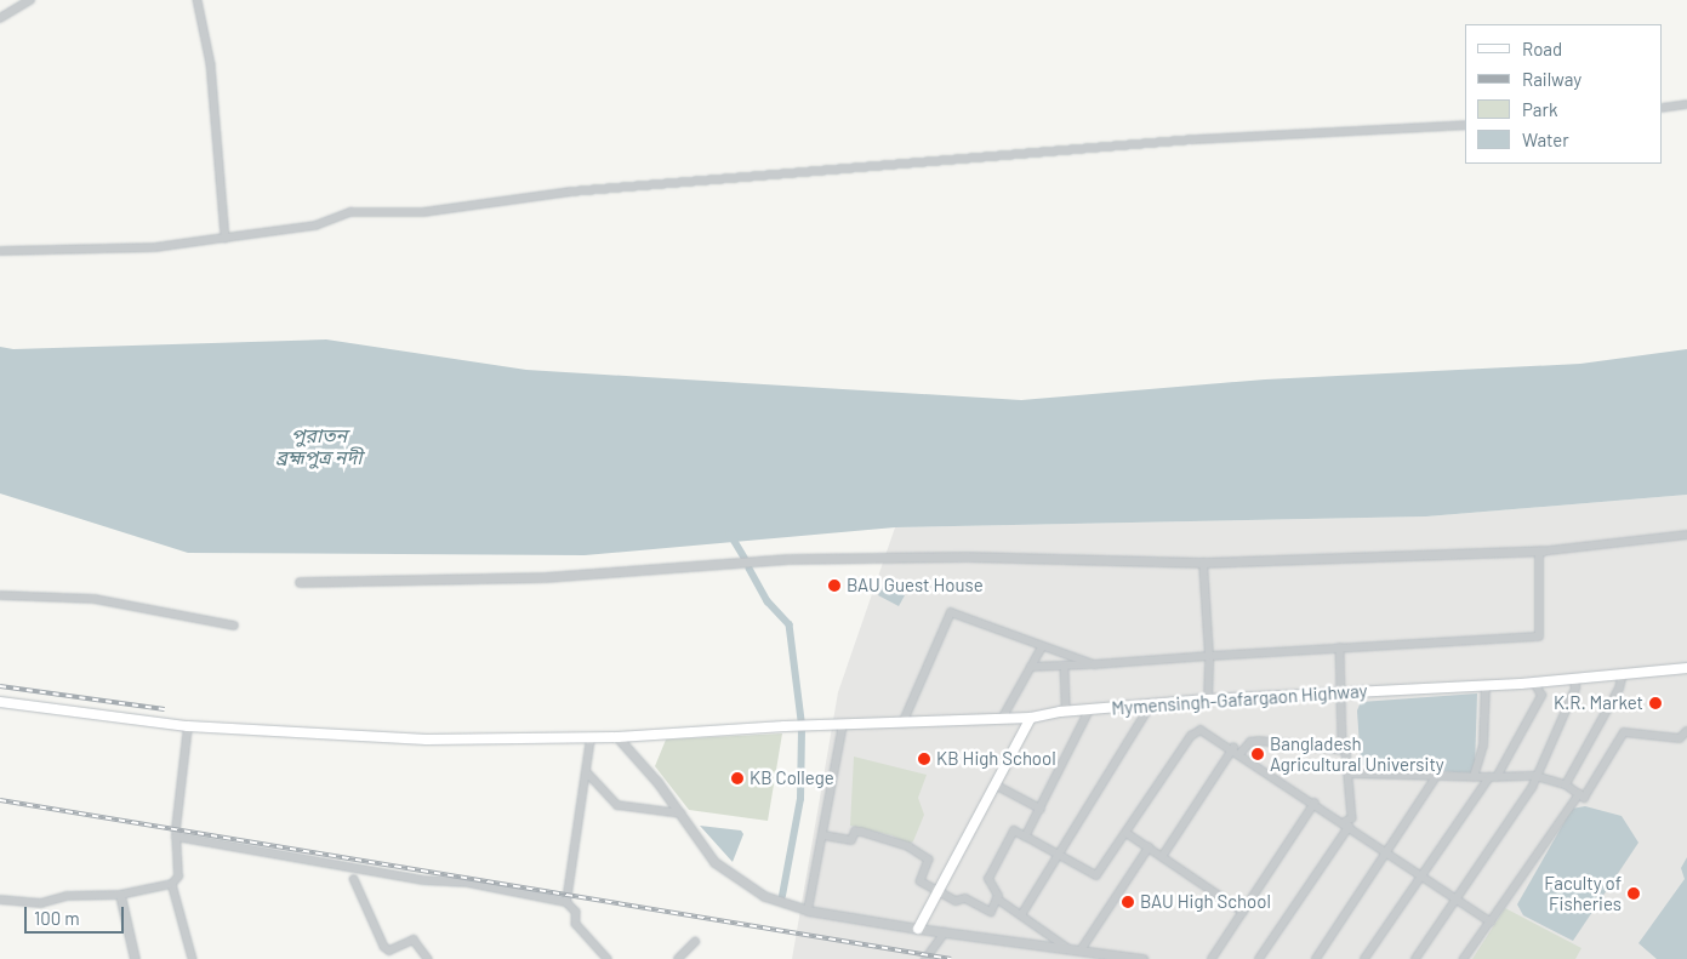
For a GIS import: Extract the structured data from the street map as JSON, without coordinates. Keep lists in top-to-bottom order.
{
  "streets": {
    "main road": ["Mymensingh-Gafargaon Highway"]
  },
  "water": ["পুরাতন ব্রহ্মপুত্র নদী"],
  "places": [
    "BAU Guest House",
    "K.R. Market",
    "Bangladesh Agricultural University",
    "KB High School",
    "KB College",
    "Faculty of Fisheries",
    "BAU High School"
  ],
  "legend": [
    "Road",
    "Railway",
    "Park",
    "Water"
  ],
  "scale_bar": "100 m"
}
